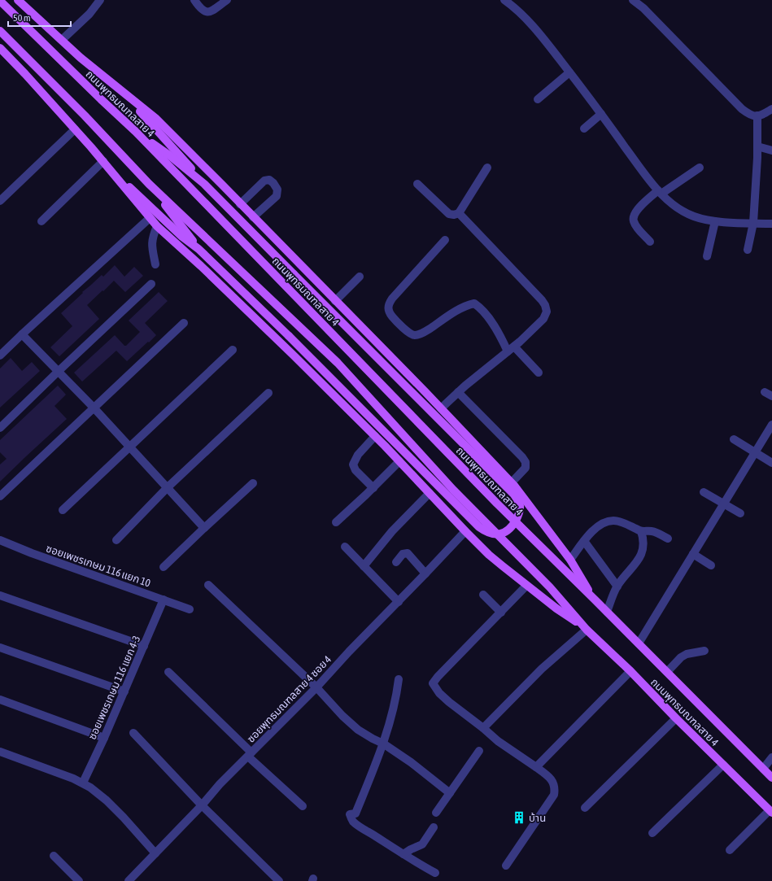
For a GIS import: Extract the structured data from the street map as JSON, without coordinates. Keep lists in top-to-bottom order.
{
  "streets": {
    "main road": ["ถนนพุทธมณฑลสาย 4"],
    "street": ["ซอยเพชรเกษม 116 แยก 10", "ซอยเพชรเกษม 116 แยก 4-3", "ซอยพุทธมณฑลสาย 4 ซอย 4"]
  },
  "crossings": [
    ["ถนนพุทธมณฑลสาย 4", "ซอยพุทธมณฑลสาย 4 ซอย 4"],
    ["ซอยเพชรเกษม 116 แยก 10", "ซอยเพชรเกษม 116 แยก 4-3"]
  ],
  "places": {
    "building": ["บ้าน"]
  },
  "scale_bar": "50 m"
}
